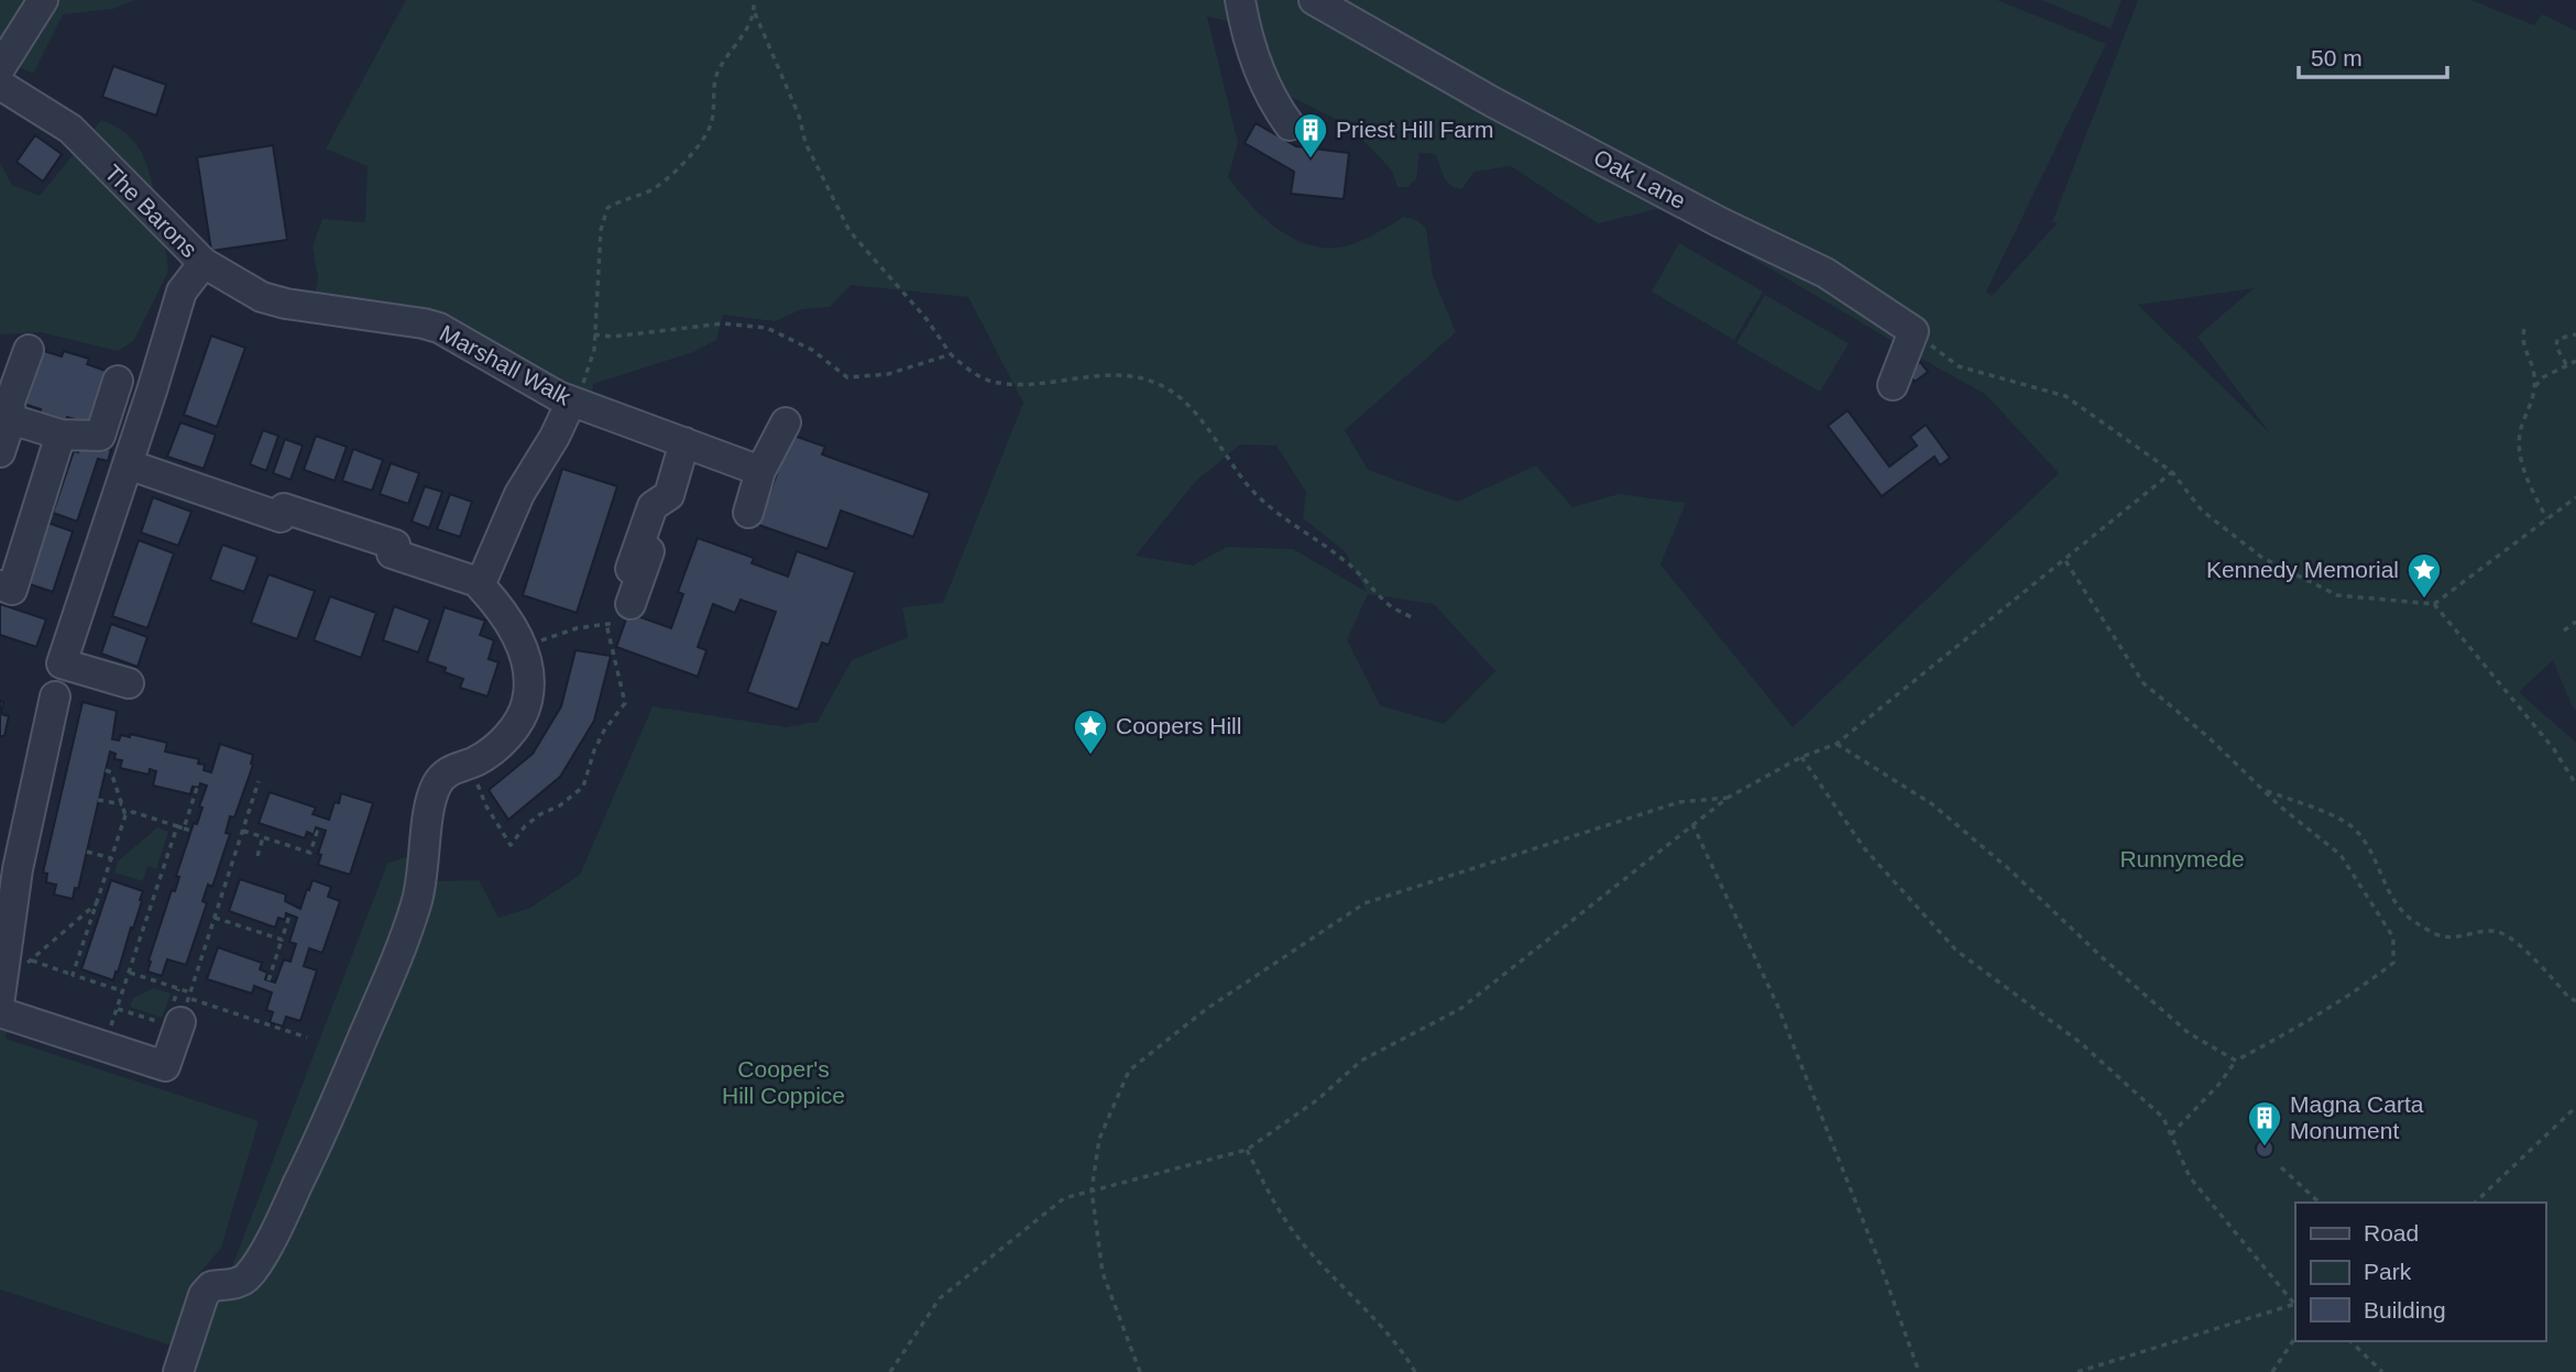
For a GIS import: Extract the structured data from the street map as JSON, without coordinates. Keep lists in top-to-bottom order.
{
  "streets": {
    "street": ["Oak Lane", "The Barons", "Marshall Walk"]
  },
  "crossings": [
    ["The Barons", "Marshall Walk"]
  ],
  "parks": ["Runnymede", "Cooper's Hill Coppice"],
  "places": {
    "building": ["Priest Hill Farm", "Magna Carta Monument"],
    "place": ["Kennedy Memorial", "Coopers Hill"]
  },
  "legend": ["Road", "Park", "Building"],
  "scale_bar": "50 m"
}
